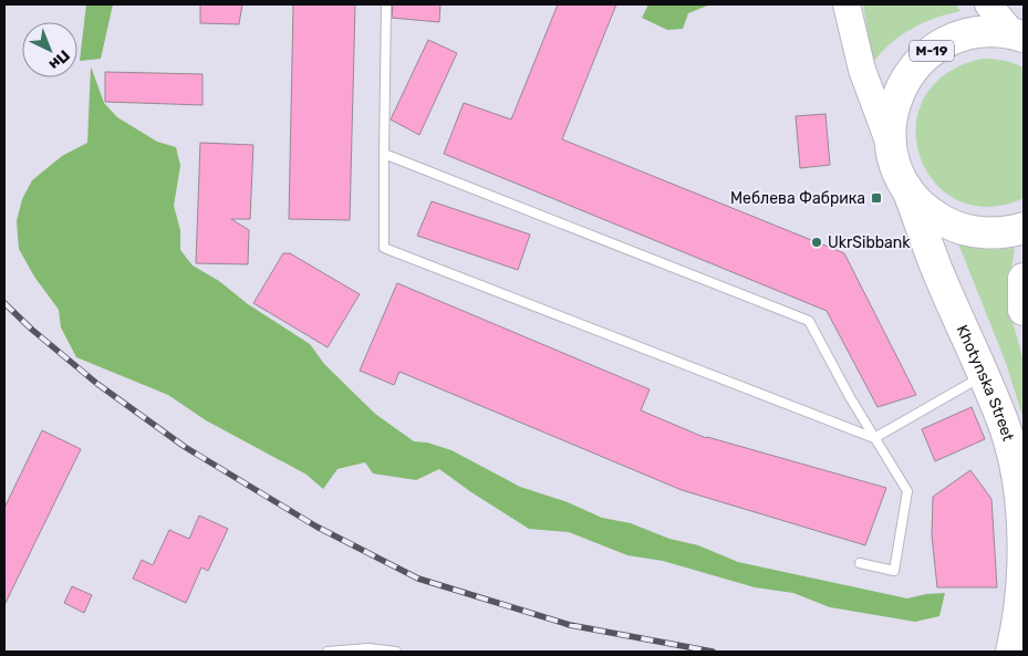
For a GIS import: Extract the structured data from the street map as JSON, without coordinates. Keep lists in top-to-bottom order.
{
  "streets": {
    "highway": ["М-19", "Khotynska Street"]
  },
  "crossings": [
    ["М-19", "Khotynska Street"]
  ],
  "places": {
    "transit": ["Меблева Фабрика"],
    "other": ["UkrSibbank"]
  },
  "north": "bottom right"
}
